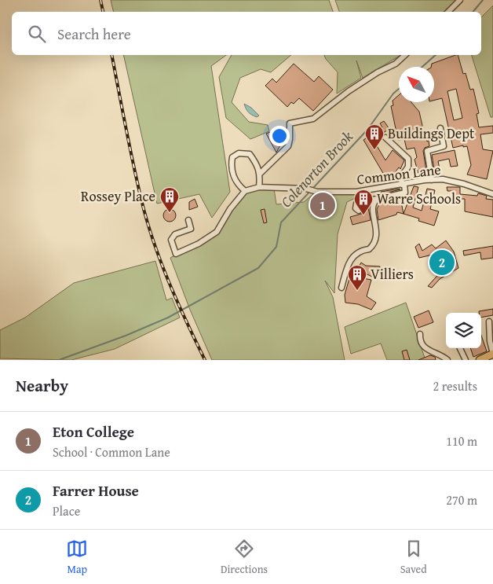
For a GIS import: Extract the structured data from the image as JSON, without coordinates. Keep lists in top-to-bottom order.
{
  "streets": {
    "street": ["Common Lane"]
  },
  "water": ["Colenorton Brook"],
  "places": {
    "building": [
      "Buildings Dept",
      "Rossey Place",
      "Warre Schools",
      "Villiers"
    ]
  },
  "north": "top left",
  "page": {
    "search": "Search here",
    "pins": ["1", "2"],
    "heading": ["Nearby", "2 results"],
    "list": [
      {
        "mark": "1",
        "name": "Eton College",
        "note": "School · Common Lane",
        "value": "110 m"
      },
      {
        "mark": "2",
        "name": "Farrer House",
        "note": "Place",
        "value": "270 m"
      }
    ],
    "nav": ["Map", "Directions", "Saved"]
  }
}
